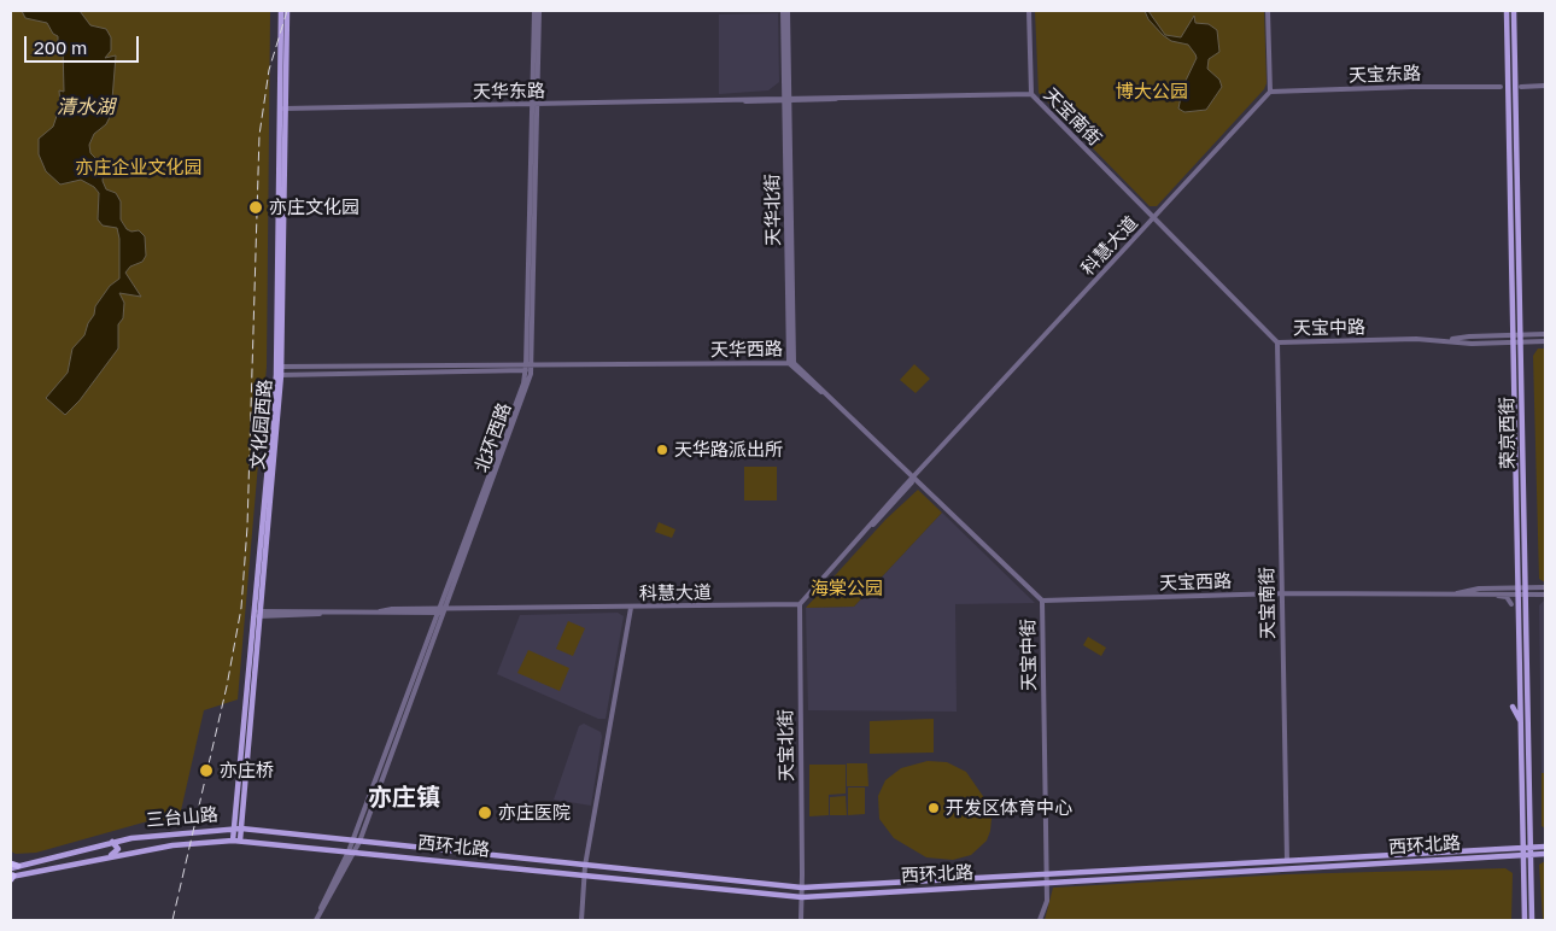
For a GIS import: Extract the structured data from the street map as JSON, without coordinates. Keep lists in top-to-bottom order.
{
  "streets": {
    "main road": [
      "文化园西路",
      "荣京西街",
      "三台山路",
      "西环北路"
    ],
    "street": [
      "天宝东路",
      "天华东路",
      "天宝南街",
      "天华北街",
      "科慧大道",
      "天宝中路",
      "天华西路",
      "北环西路",
      "天宝西路",
      "天宝中街",
      "天宝北街"
    ]
  },
  "crossings": [
    ["天宝东路", "科慧大道"],
    ["天华东路", "天宝南街"],
    ["天华东路", "天华北街"],
    ["天华东路", "文化园西路"],
    ["天华东路", "北环西路"],
    ["天宝南街", "科慧大道"],
    ["天宝南街", "天宝中路"],
    ["天宝南街", "天宝西路"],
    ["天宝南街", "西环北路"],
    ["天华北街", "天华西路"],
    ["科慧大道", "天宝中路"],
    ["科慧大道", "天华西路"],
    ["科慧大道", "文化园西路"],
    ["科慧大道", "北环西路"],
    ["科慧大道", "天宝中街"],
    ["科慧大道", "天宝北街"],
    ["天宝中路", "荣京西街"],
    ["天华西路", "文化园西路"],
    ["天华西路", "北环西路"],
    ["天华西路", "天宝中街"],
    ["文化园西路", "三台山路"],
    ["荣京西街", "天宝西路"],
    ["荣京西街", "西环北路"],
    ["北环西路", "三台山路"],
    ["北环西路", "西环北路"],
    ["天宝西路", "天宝中街"],
    ["天宝中街", "西环北路"],
    ["天宝北街", "西环北路"],
    ["三台山路", "西环北路"]
  ],
  "districts": ["亦庄镇"],
  "water": ["清水湖"],
  "parks": ["博大公园", "亦庄企业文化园", "海棠公园"],
  "places": [
    "亦庄文化园",
    "天华路派出所",
    "亦庄桥",
    "开发区体育中心",
    "亦庄医院"
  ],
  "scale_bar": "200 m"
}
